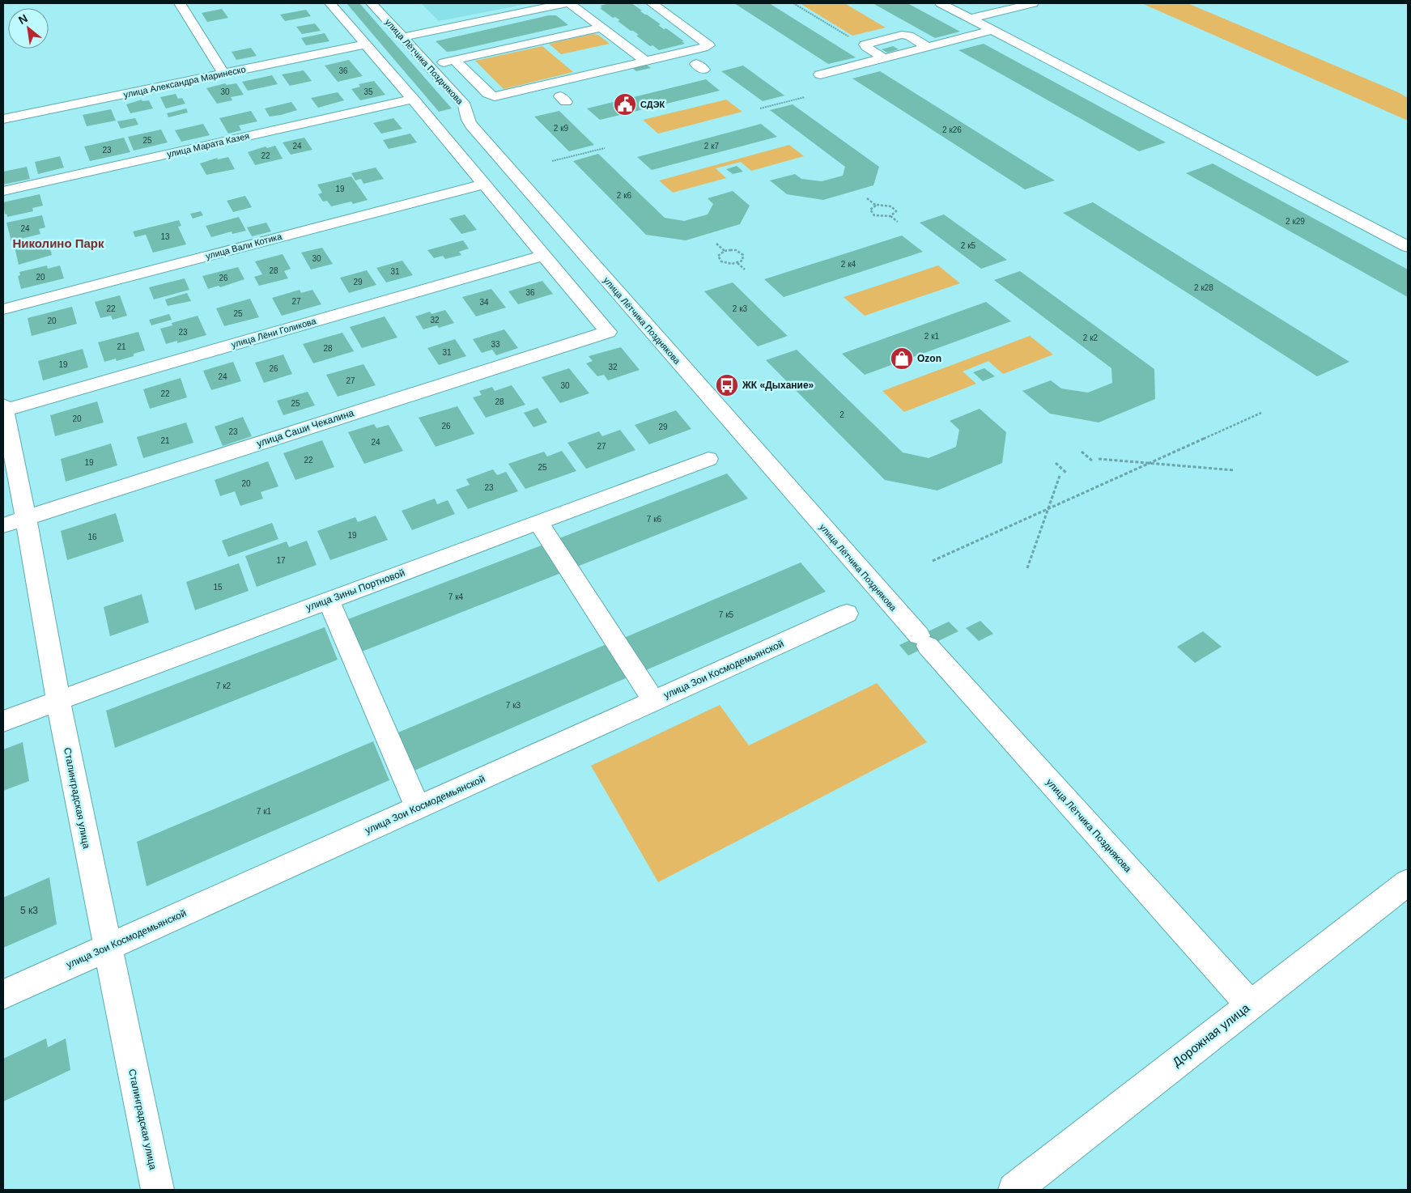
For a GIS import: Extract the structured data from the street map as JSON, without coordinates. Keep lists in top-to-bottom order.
{
  "streets": {
    "street": [
      "улица Лётчика Позднякова",
      "улица Александра Маринеско",
      "улица Марата Казея",
      "улица Вали Котика",
      "улица Лёни Голикова",
      "улица Саши Чекалина",
      "улица Зины Портновой",
      "улица Зои Космодемьянской",
      "Сталинградская улица",
      "Дорожная улица"
    ]
  },
  "crossings": [
    ["улица Лётчика Позднякова", "Дорожная улица"],
    ["улица Лёни Голикова", "улица Саши Чекалина"],
    ["улица Лёни Голикова", "Сталинградская улица"],
    ["улица Саши Чекалина", "Сталинградская улица"],
    ["улица Зины Портновой", "Сталинградская улица"],
    ["улица Зои Космодемьянской", "Сталинградская улица"]
  ],
  "districts": ["Николино Парк"],
  "places": {
    "public building": ["СДЭК"],
    "shop": ["Ozon"],
    "bus stop": ["ЖК «Дыхание»"]
  },
  "house_numbers": [
    "36",
    "30",
    "35",
    "2 к9",
    "2 к26",
    "25",
    "24",
    "2 к7",
    "23",
    "22",
    "19",
    "2 к6",
    "2 к29",
    "24",
    "13",
    "2 к5",
    "30",
    "2 к4",
    "28",
    "31",
    "20",
    "26",
    "29",
    "2 к28",
    "36",
    "27",
    "34",
    "22",
    "2 к3",
    "25",
    "32",
    "20",
    "23",
    "2 к1",
    "2 к2",
    "33",
    "21",
    "28",
    "31",
    "19",
    "32",
    "26",
    "24",
    "27",
    "30",
    "22",
    "28",
    "25",
    "2",
    "20",
    "26",
    "29",
    "23",
    "21",
    "24",
    "27",
    "22",
    "19",
    "25",
    "20",
    "23",
    "7 к6",
    "19",
    "16",
    "17",
    "15",
    "7 к4",
    "7 к5",
    "7 к2",
    "7 к3",
    "7 к1",
    "5 к3"
  ],
  "north": "top left"
}
